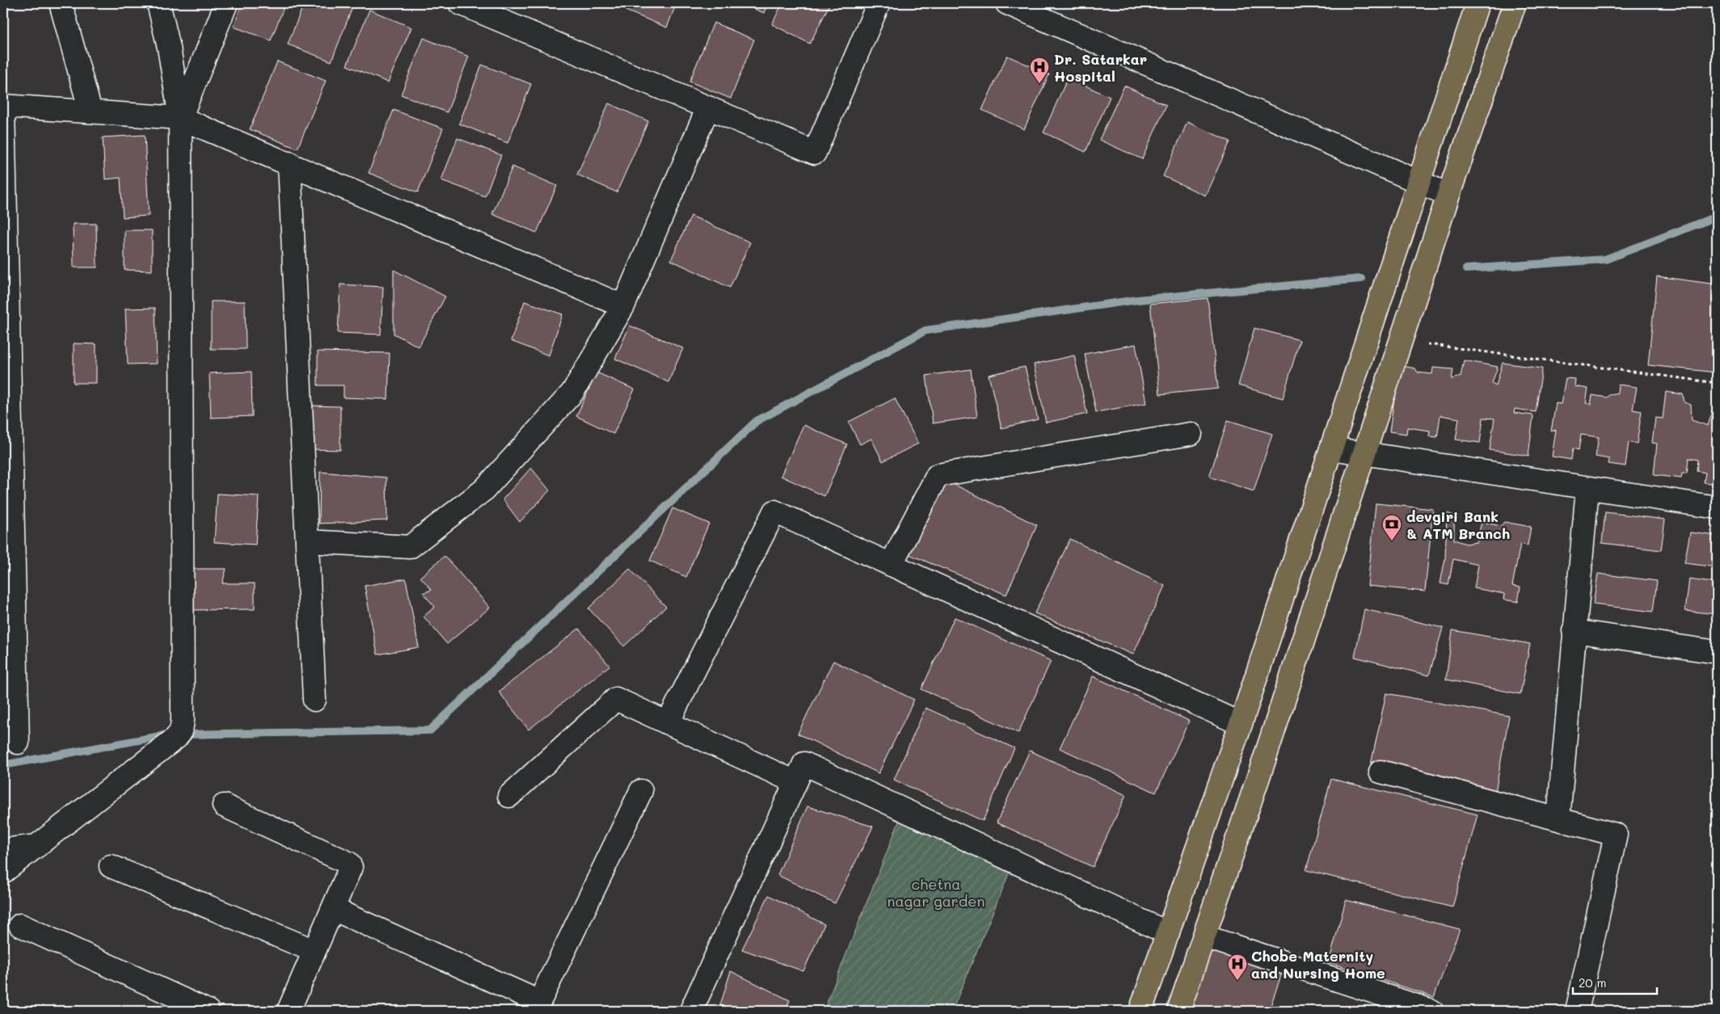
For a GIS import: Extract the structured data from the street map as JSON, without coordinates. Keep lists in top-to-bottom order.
{
  "parks": ["chetna nagar garden"],
  "places": {
    "hospital": ["Dr. Satarkar Hospital", "Chobe Maternity and Nursing Home"],
    "bank": ["devgiri Bank & ATM Branch"]
  },
  "scale_bar": "20 m"
}
